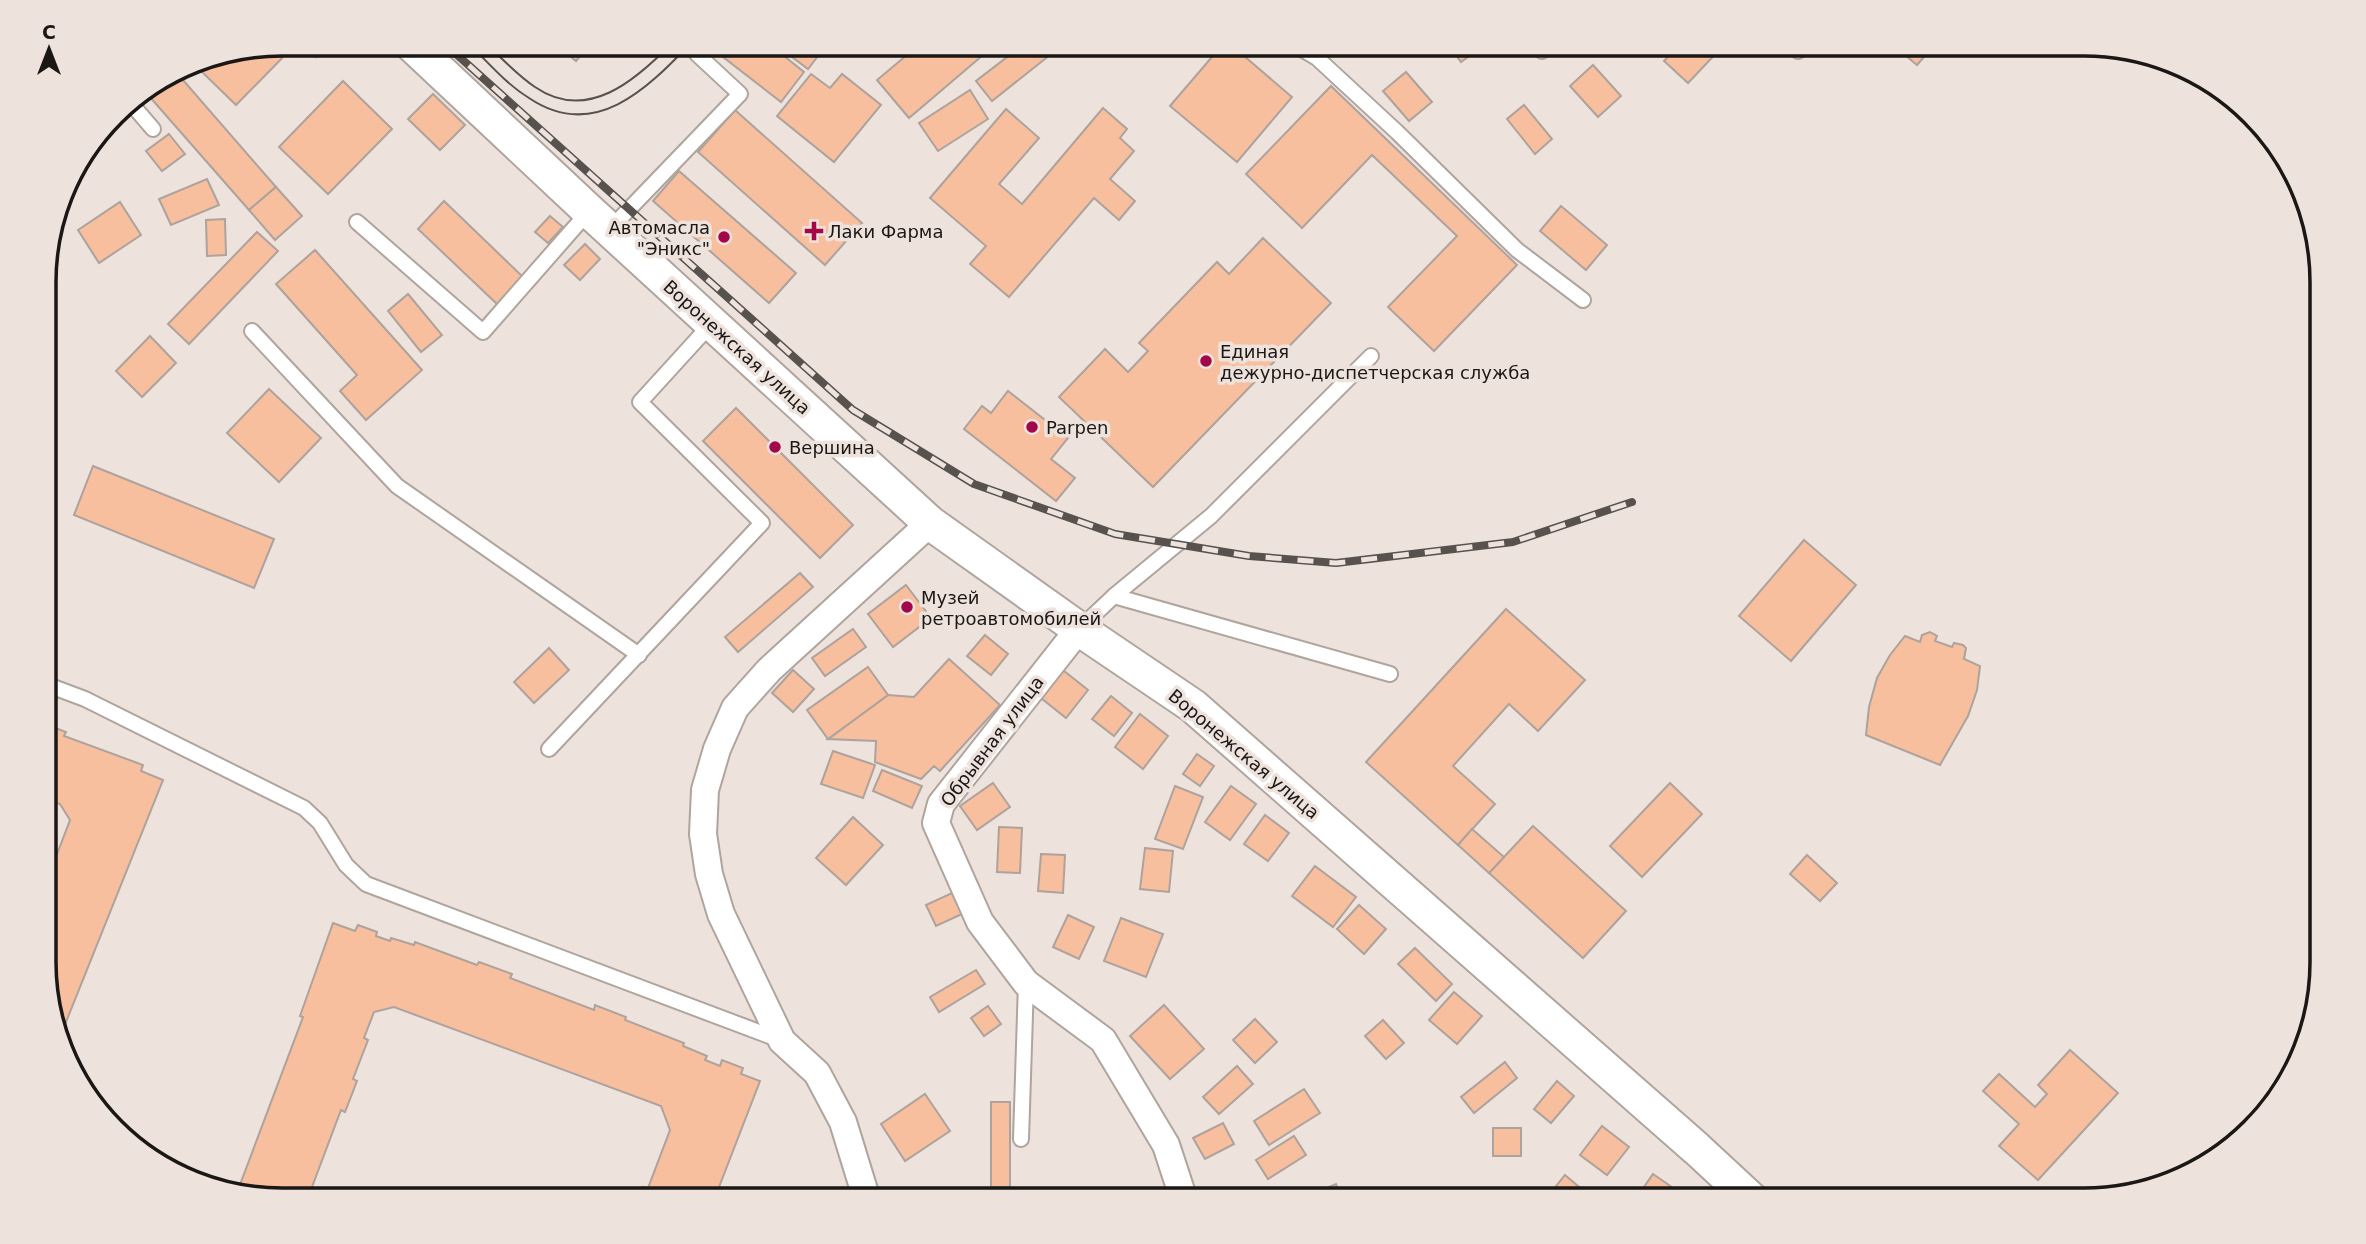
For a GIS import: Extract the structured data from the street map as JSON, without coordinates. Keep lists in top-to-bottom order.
{
  "streets": {
    "street": ["Воронежская улица", "Обрывная улица"]
  },
  "crossings": [
    ["Воронежская улица", "Обрывная улица"]
  ],
  "places": {
    "health": ["Лаки Фарма"],
    "other": [
      "Автомасла \"Эникс\"",
      "Единая дежурно-диспетчерская служба",
      "Parpen",
      "Вершина",
      "Музей ретроавтомобилей"
    ]
  },
  "north": "top"
}
